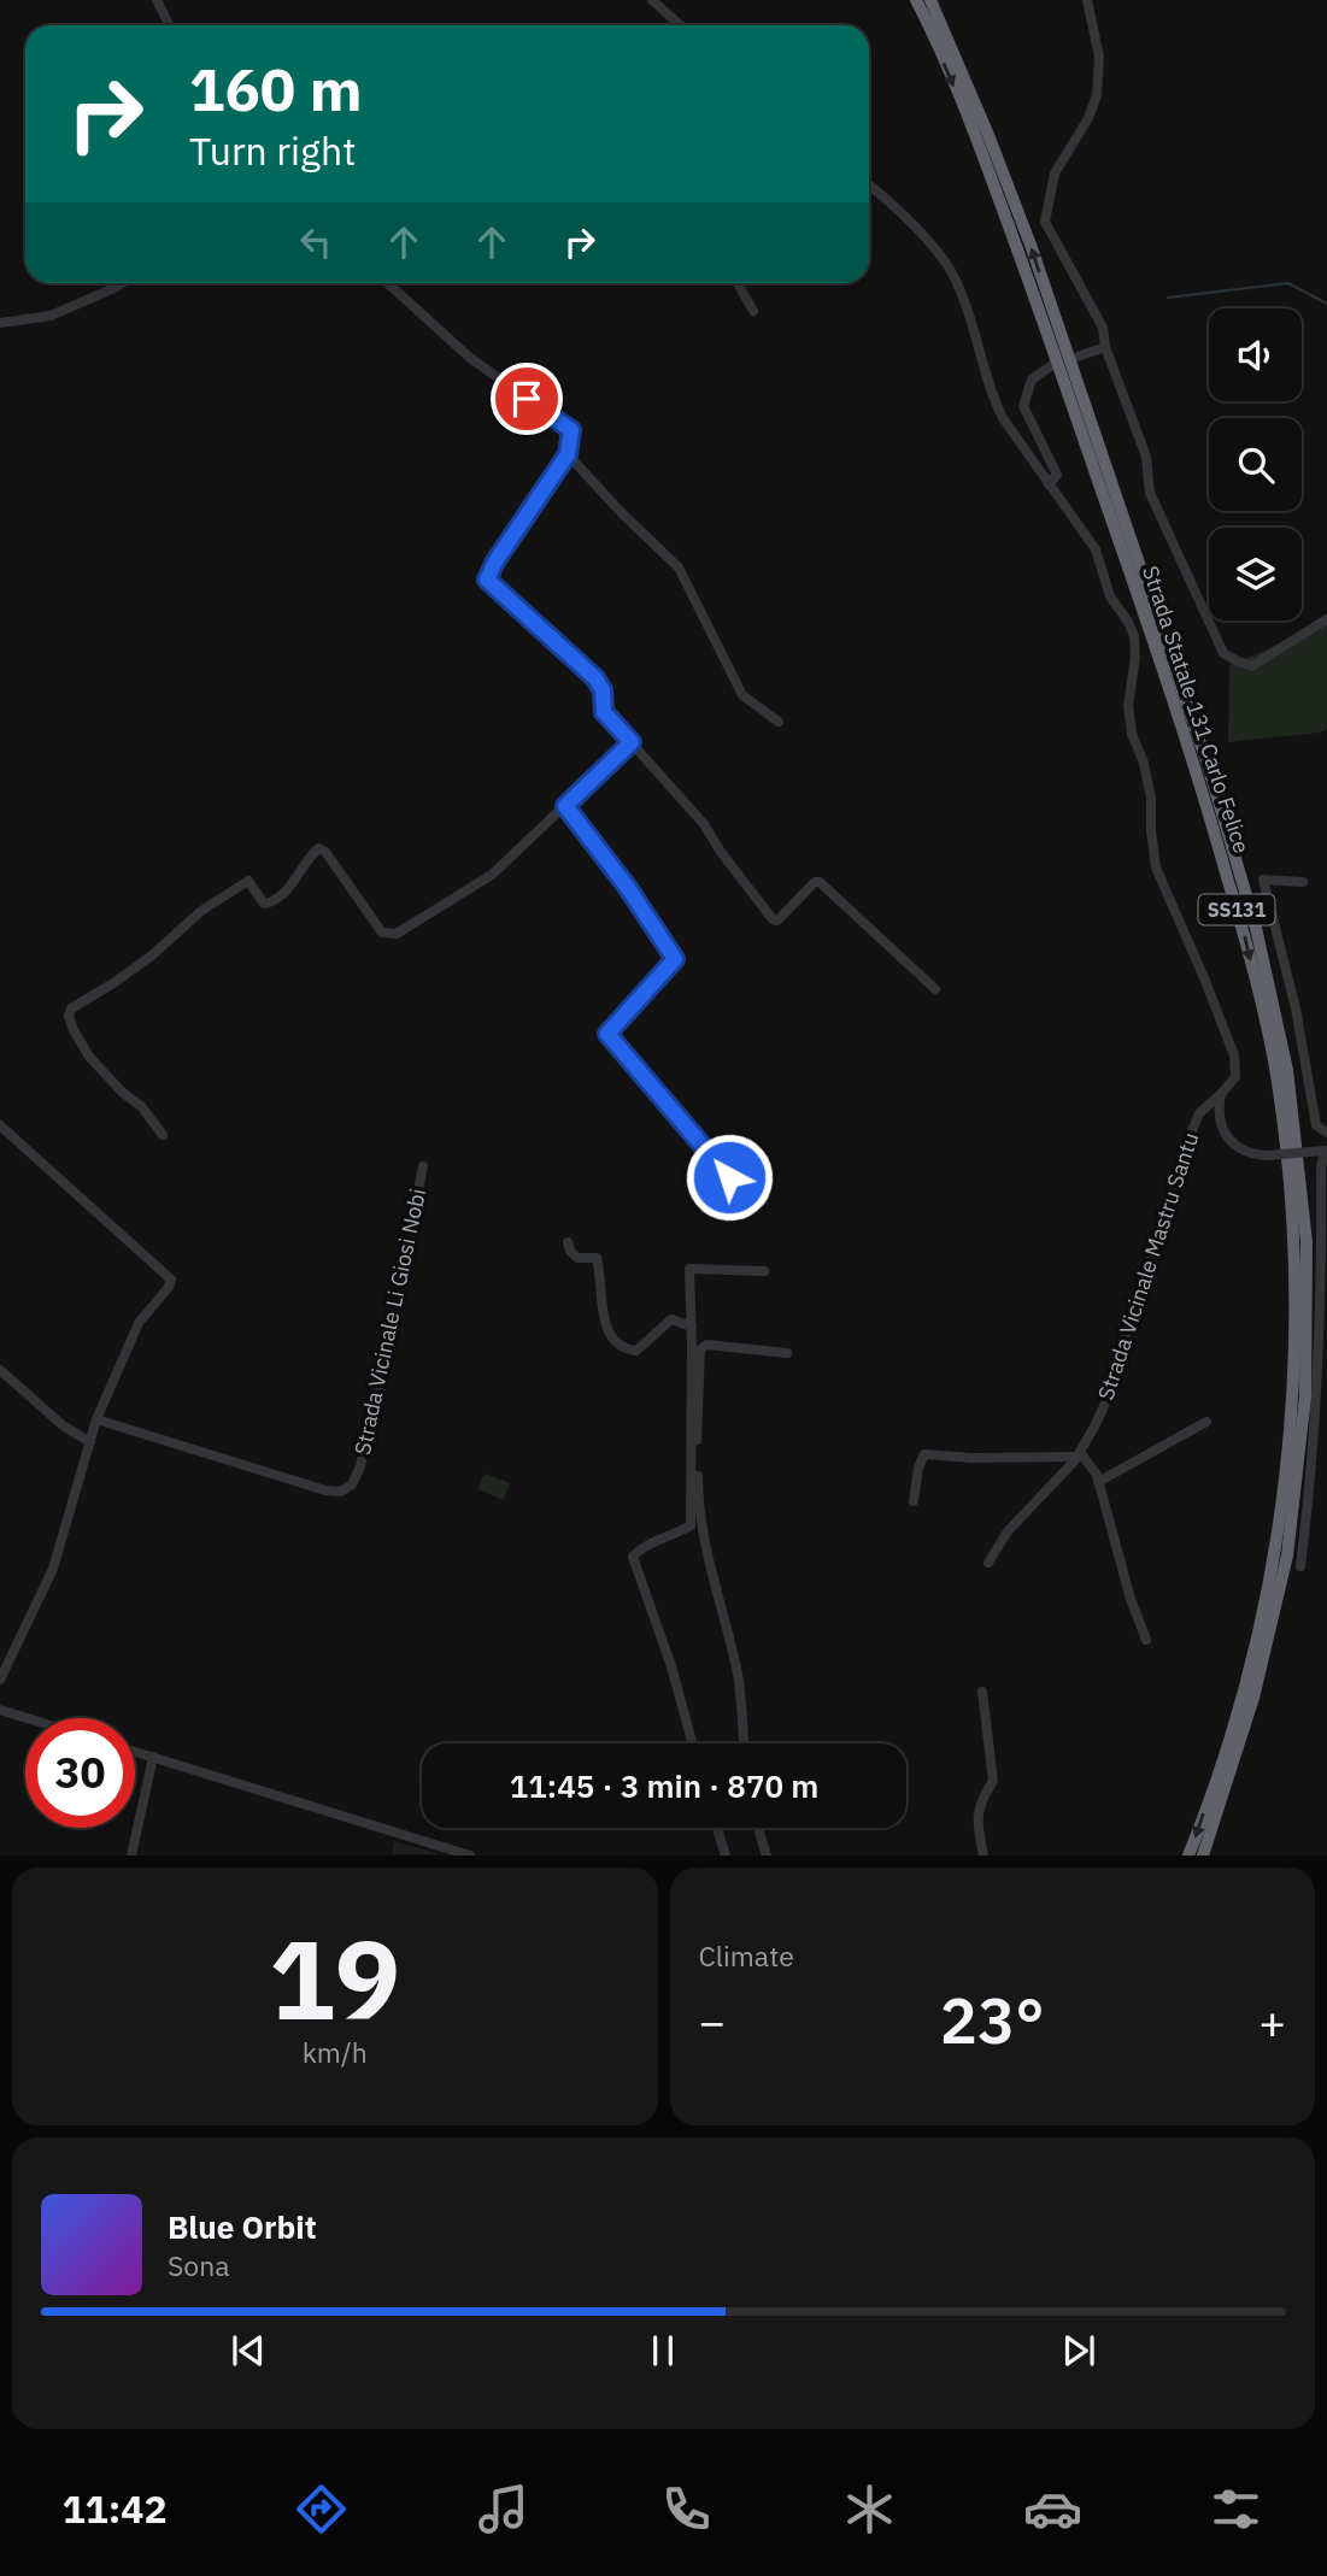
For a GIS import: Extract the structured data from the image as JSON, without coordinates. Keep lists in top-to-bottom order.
{
  "streets": {
    "highway": ["Strada Statale 131 Carlo Felice", "SS131"],
    "street": ["Strada Vicinale Mastru Santu", "Strada Vicinale Li Giosi Nobi"]
  },
  "page": {
    "turn": ["160 m", "Turn right"],
    "limit": "30",
    "trip": "11:45 · 3 min · 870 m",
    "tile": [
      ["19", "km/h"],
      "Climate"
    ],
    "heat": ["−", "23°", "+"],
    "song": ["Blue Orbit", "Sona"],
    "tabs": "11:42"
  }
}
